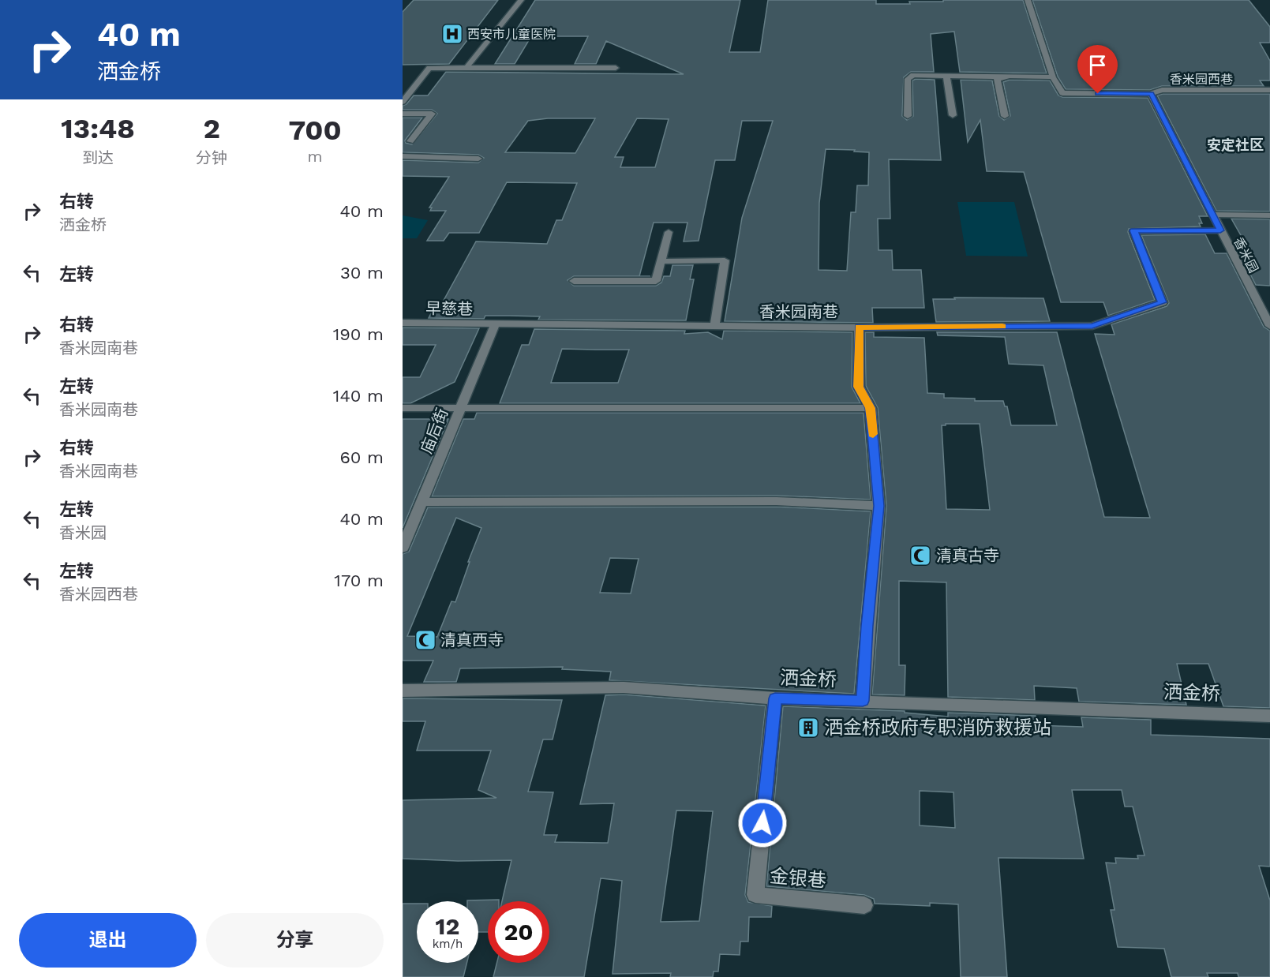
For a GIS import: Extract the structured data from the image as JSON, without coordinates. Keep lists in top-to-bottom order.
{
  "streets": {
    "street": [
      "香米园西巷",
      "香米园",
      "早慈巷",
      "香米园南巷",
      "庙后街",
      "洒金桥",
      "金银巷"
    ]
  },
  "crossings": [
    ["香米园西巷", "香米园"],
    ["香米园", "香米园南巷"],
    ["早慈巷", "香米园南巷"],
    ["早慈巷", "庙后街"],
    ["香米园南巷", "庙后街"],
    ["洒金桥", "金银巷"]
  ],
  "districts": ["安定社区"],
  "places": {
    "hospital": ["西安市儿童医院"],
    "mosque": ["清真古寺", "清真西寺"],
    "building": ["洒金桥政府专职消防救援站"]
  },
  "page": {
    "turn": ["40 m", "洒金桥"],
    "eta": [
      "13:48",
      "到达",
      "2",
      "分钟",
      "700",
      "m"
    ],
    "list": [
      {
        "name": "右转",
        "note": "洒金桥",
        "value": "40 m"
      },
      {
        "name": "左转",
        "value": "30 m"
      },
      {
        "name": "右转",
        "note": "香米园南巷",
        "value": "190 m"
      },
      {
        "name": "左转",
        "note": "香米园南巷",
        "value": "140 m"
      },
      {
        "name": "右转",
        "note": "香米园南巷",
        "value": "60 m"
      },
      {
        "name": "左转",
        "note": "香米园",
        "value": "40 m"
      },
      {
        "name": "左转",
        "note": "香米园西巷",
        "value": "170 m"
      }
    ],
    "speed": "12 km/h",
    "limit": "20",
    "buttons": ["退出", "分享"]
  }
}
